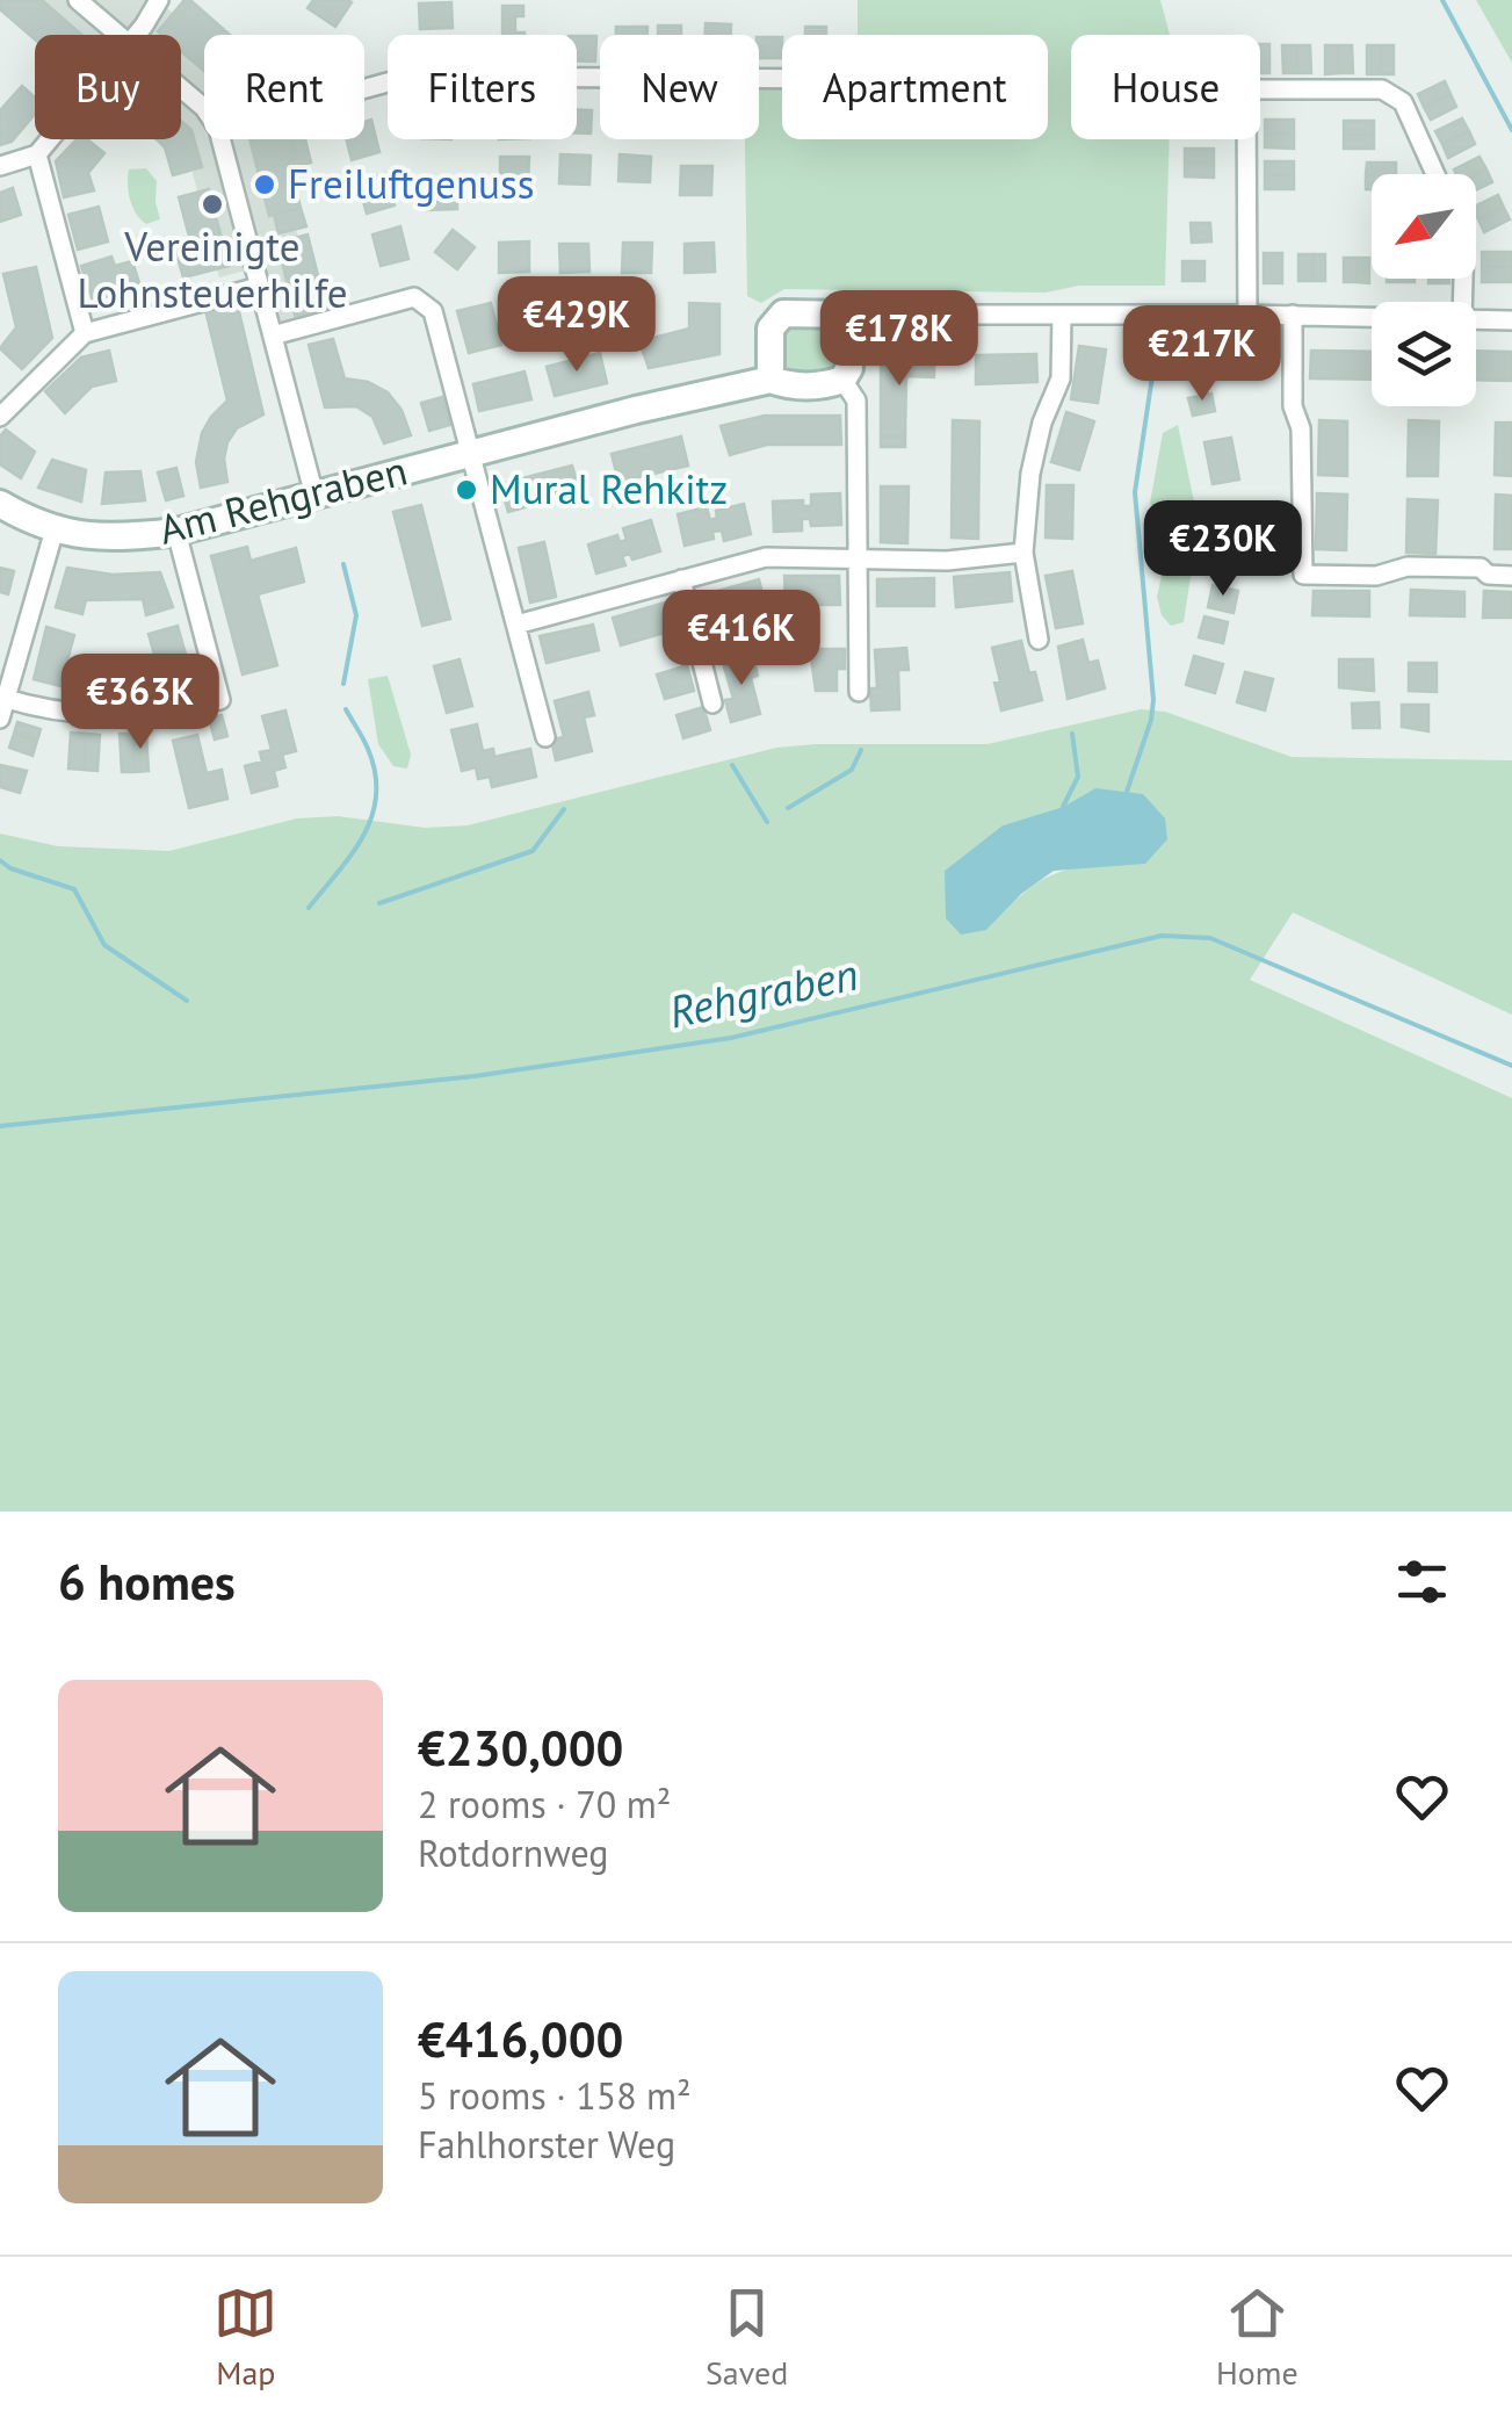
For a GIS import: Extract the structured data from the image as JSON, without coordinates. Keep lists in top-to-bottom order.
{
  "streets": {
    "street": ["Am Rehgraben"]
  },
  "water": ["Rehgraben"],
  "places": ["Freiluftgenuss", "Vereinigte Lohnsteuerhilfe", "Mural Rehkitz"],
  "north": "bottom left",
  "page": {
    "chip": [
      "Buy",
      "Rent",
      "Filters",
      "New",
      "Apartment",
      "House"
    ],
    "price": [
      "€429K",
      "€178K",
      "€217K",
      "€230K",
      "€416K",
      "€363K"
    ],
    "heading": "6 homes",
    "list": [
      {
        "name": "€230,000",
        "note": "2 rooms · 70 m² · Rotdornweg"
      },
      {
        "name": "€416,000",
        "note": "5 rooms · 158 m² · Fahlhorster Weg"
      }
    ],
    "tabs": ["Map", "Saved", "Home"]
  }
}
